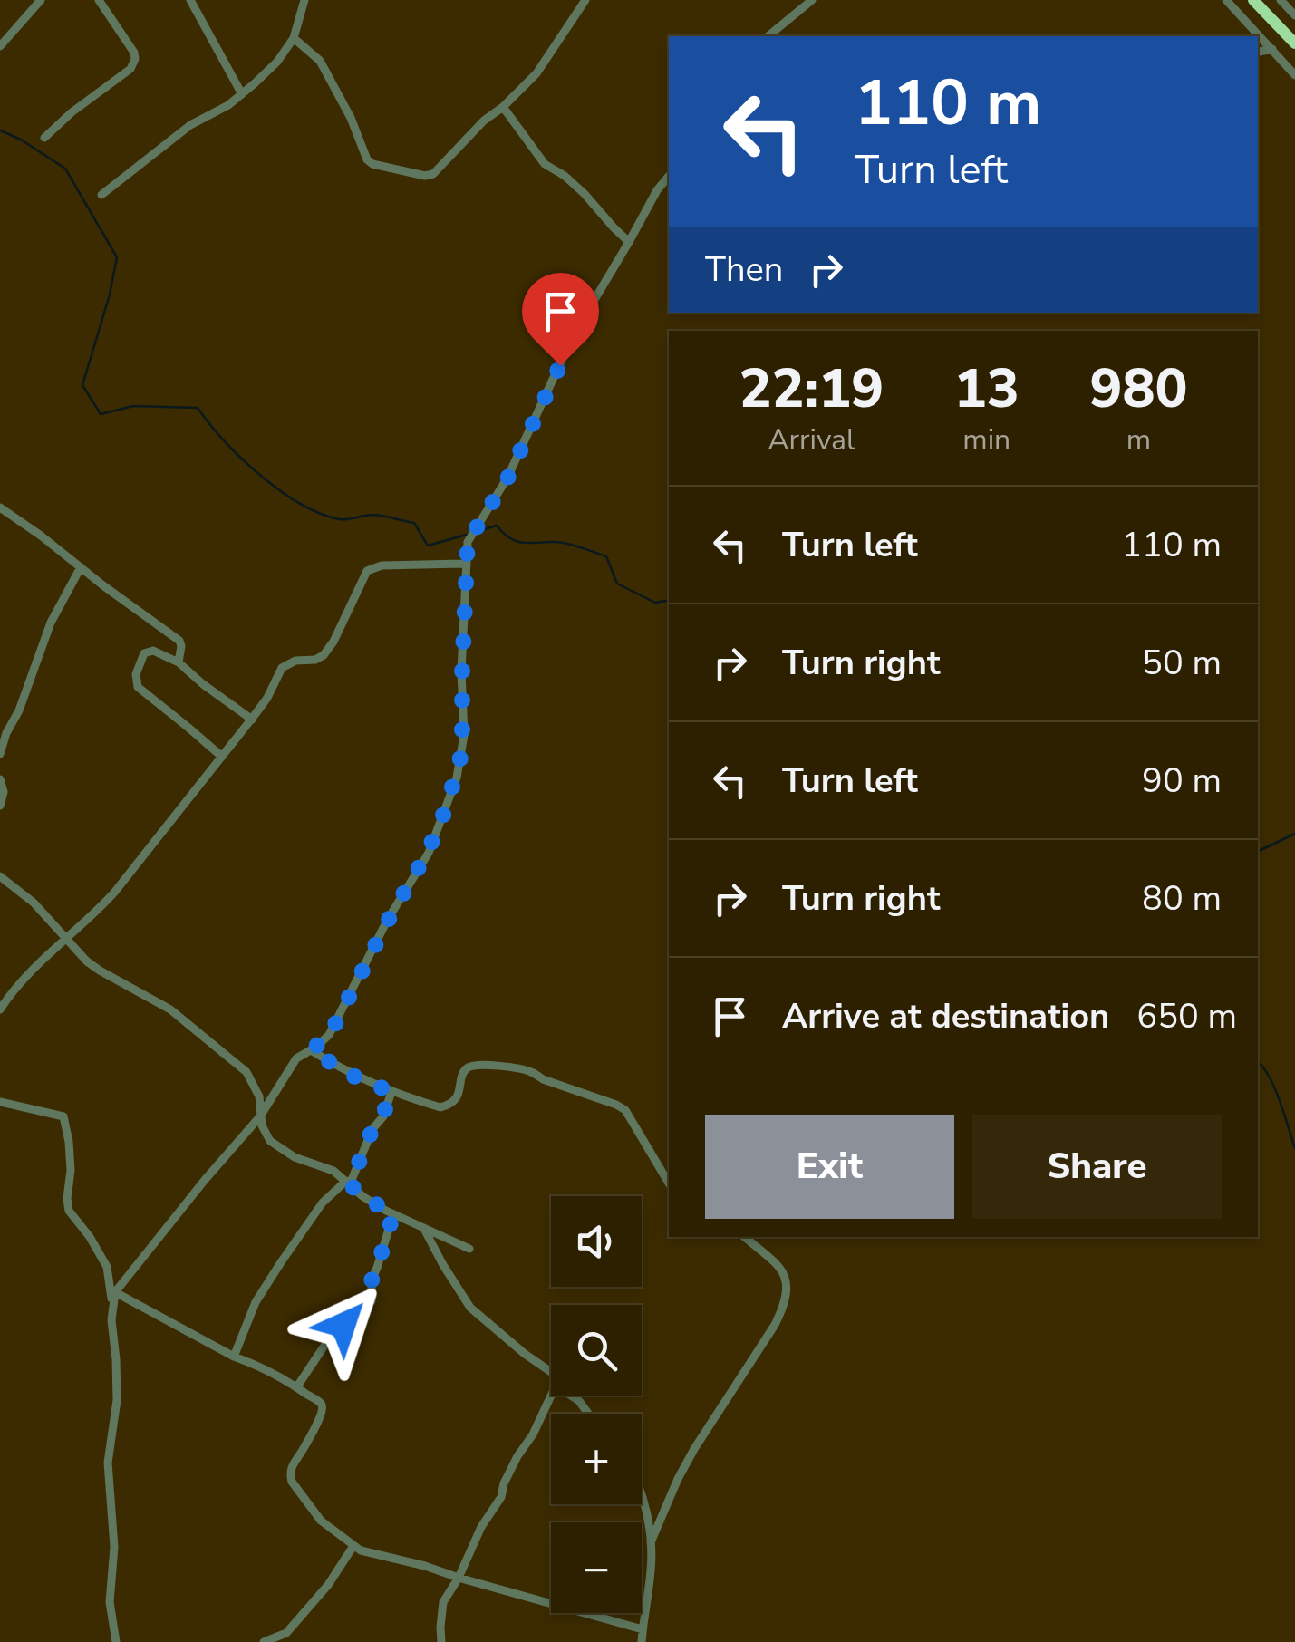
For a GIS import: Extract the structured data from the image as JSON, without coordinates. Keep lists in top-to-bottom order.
{
  "page": {
    "turn": ["110 m", "Turn left"],
    "then": "Then",
    "eta": [
      "22:19",
      "Arrival",
      "13",
      "min",
      "980",
      "m"
    ],
    "list": [
      {
        "name": "Turn left",
        "value": "110 m"
      },
      {
        "name": "Turn right",
        "value": "50 m"
      },
      {
        "name": "Turn left",
        "value": "90 m"
      },
      {
        "name": "Turn right",
        "value": "80 m"
      },
      {
        "name": "Arrive at destination",
        "value": "650 m"
      }
    ],
    "buttons": ["Exit", "Share"],
    "map_buttons": ["+", "−"]
  }
}
